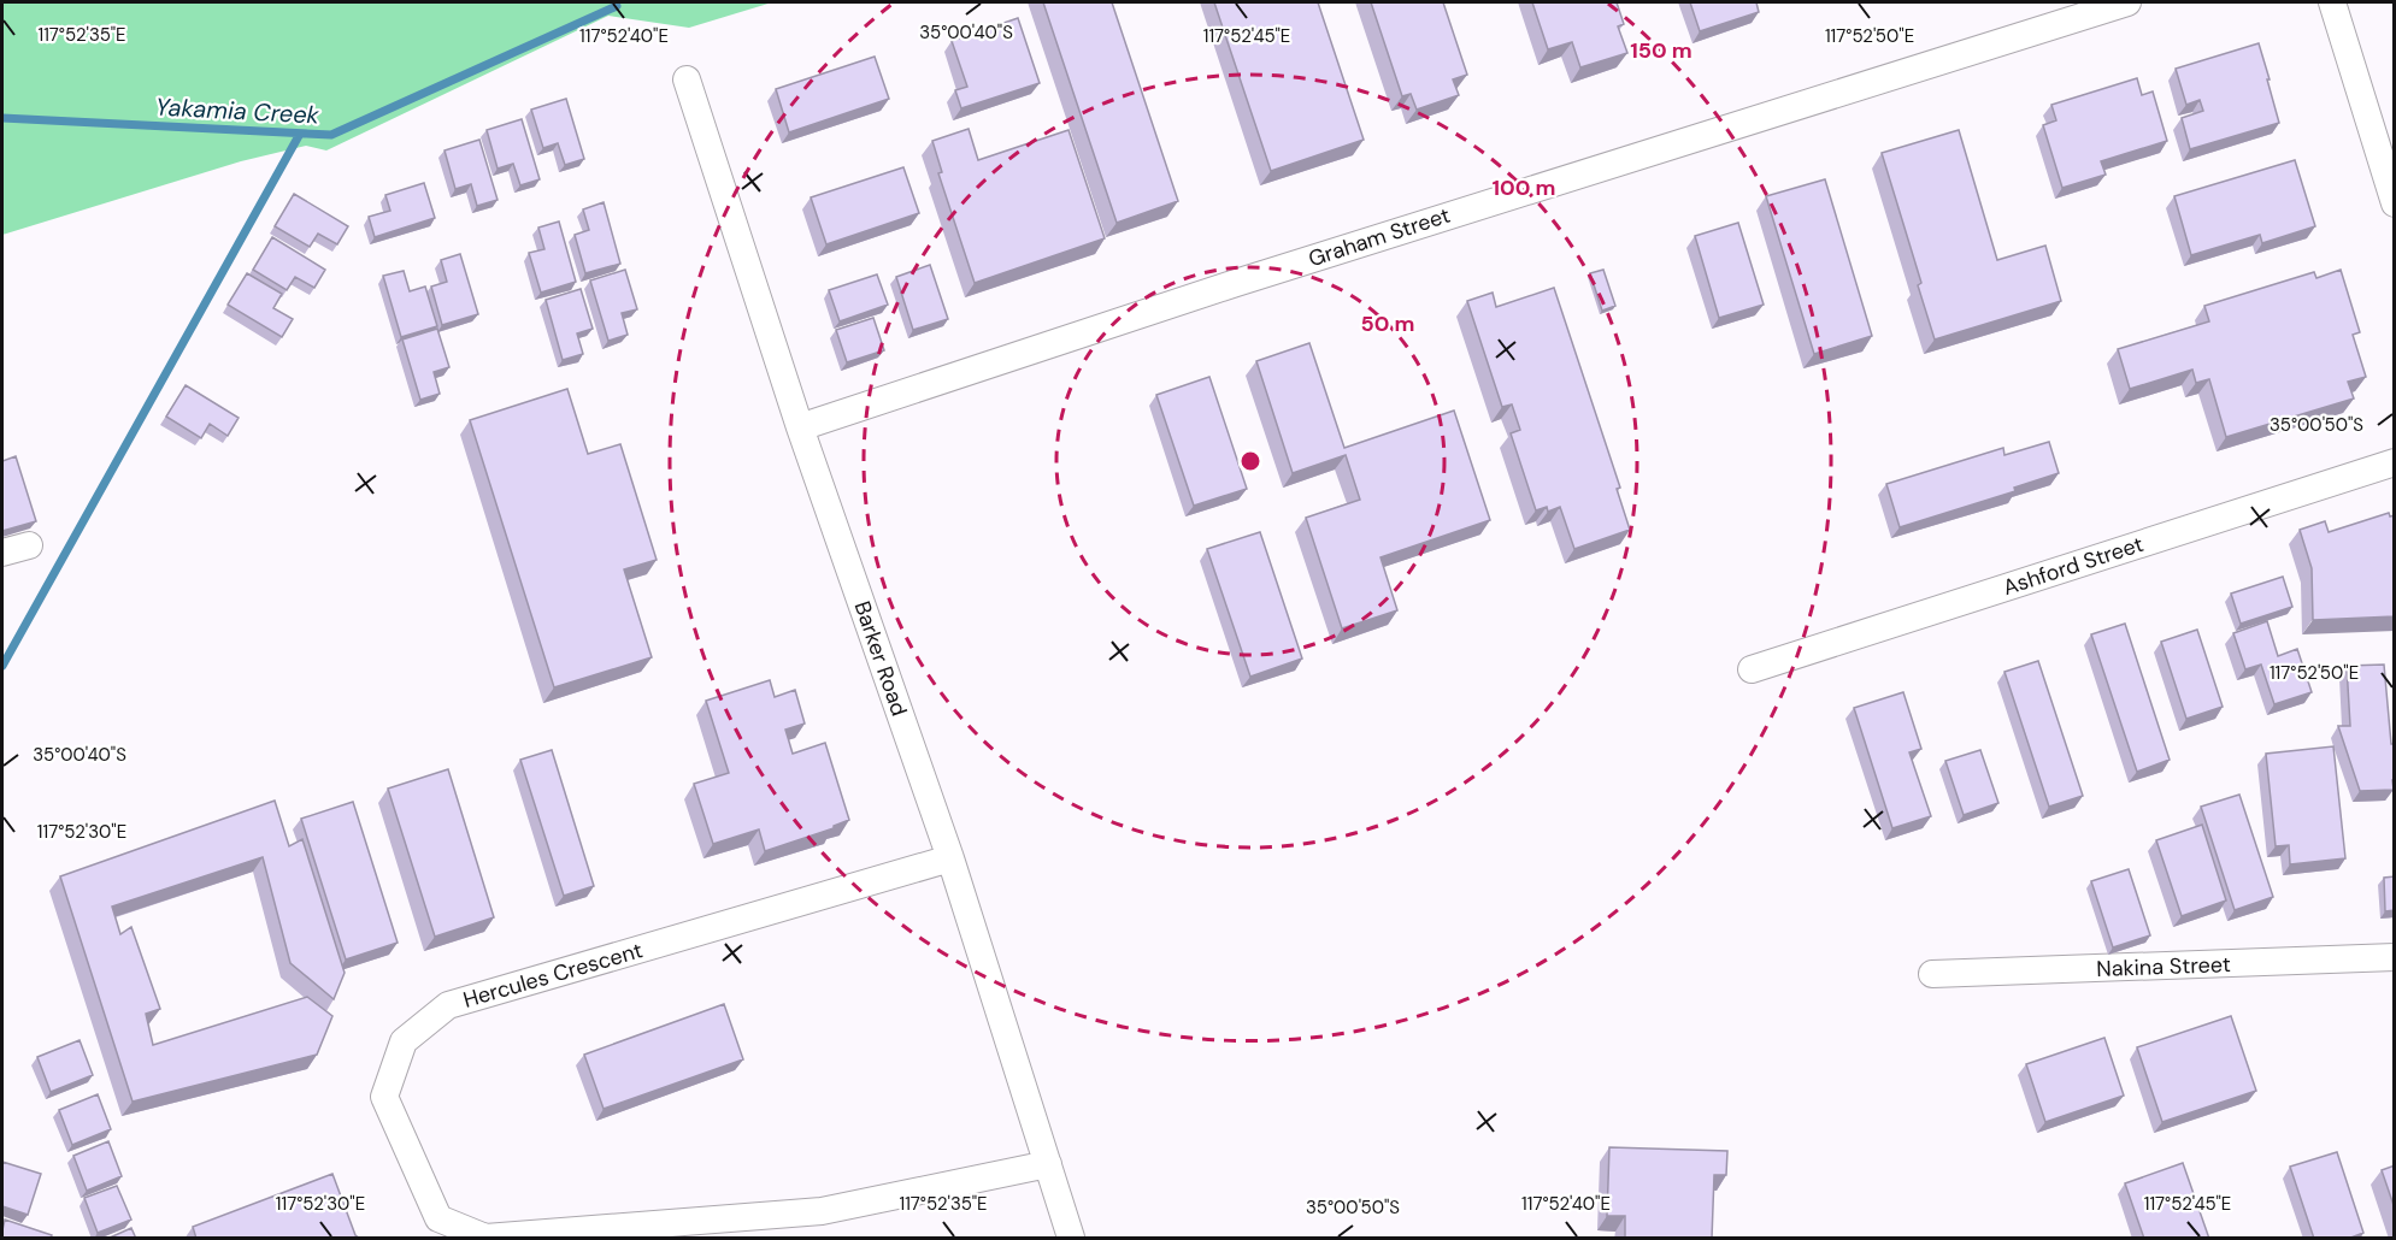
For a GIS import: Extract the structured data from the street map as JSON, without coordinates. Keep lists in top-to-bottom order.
{
  "streets": {
    "street": [
      "Graham Street",
      "Ashford Street",
      "Barker Road",
      "Nakina Street",
      "Hercules Crescent"
    ]
  },
  "crossings": [
    ["Graham Street", "Barker Road"],
    ["Barker Road", "Hercules Crescent"]
  ],
  "water": ["Yakamia Creek"],
  "coordinates": [
    "35°00'40\"S",
    "117°52'35\"E",
    "117°52'40\"E",
    "117°52'45\"E",
    "117°52'50\"E",
    "35°00'50\"S",
    "117°52'30\"E"
  ],
  "rings": ["150 m", "100 m", "50 m"]
}
